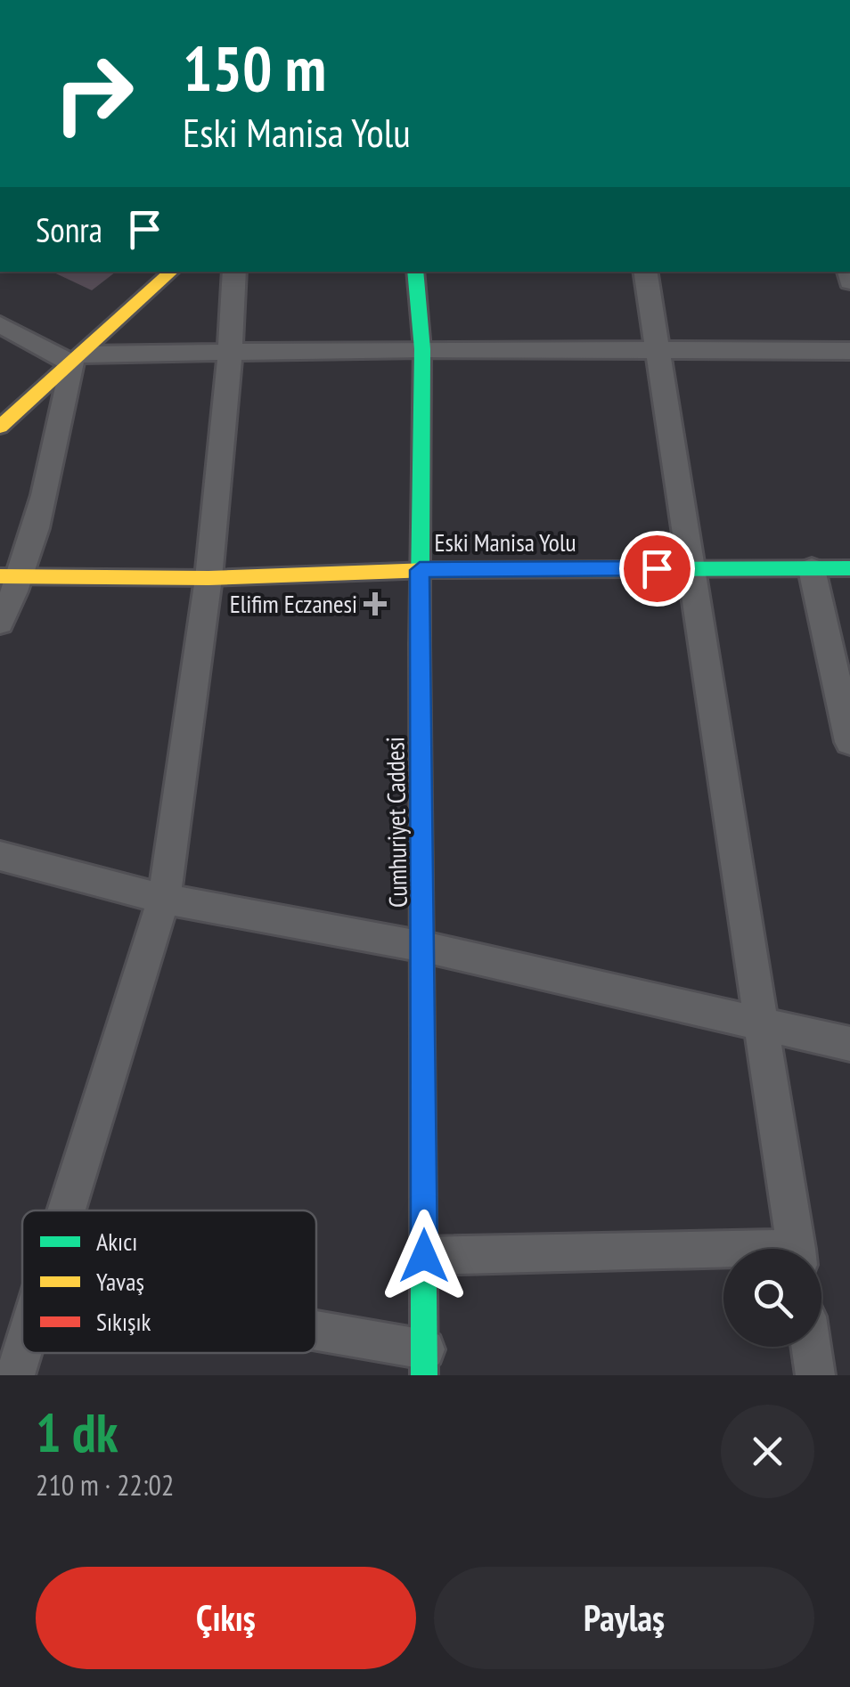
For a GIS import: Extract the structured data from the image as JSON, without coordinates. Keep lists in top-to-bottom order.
{
  "streets": {
    "main road": ["Eski Manisa Yolu", "Cumhuriyet Caddesi"]
  },
  "crossings": [
    ["Eski Manisa Yolu", "Cumhuriyet Caddesi"]
  ],
  "places": {
    "health": ["Elifim Eczanesi"]
  },
  "legend": ["Akıcı", "Yavaş", "Sıkışık"],
  "page": {
    "turn": ["150 m", "Eski Manisa Yolu"],
    "then": "Sonra",
    "heading": ["1 dk", "210 m · 22:02"],
    "buttons": ["Çıkış", "Paylaş"]
  }
}
